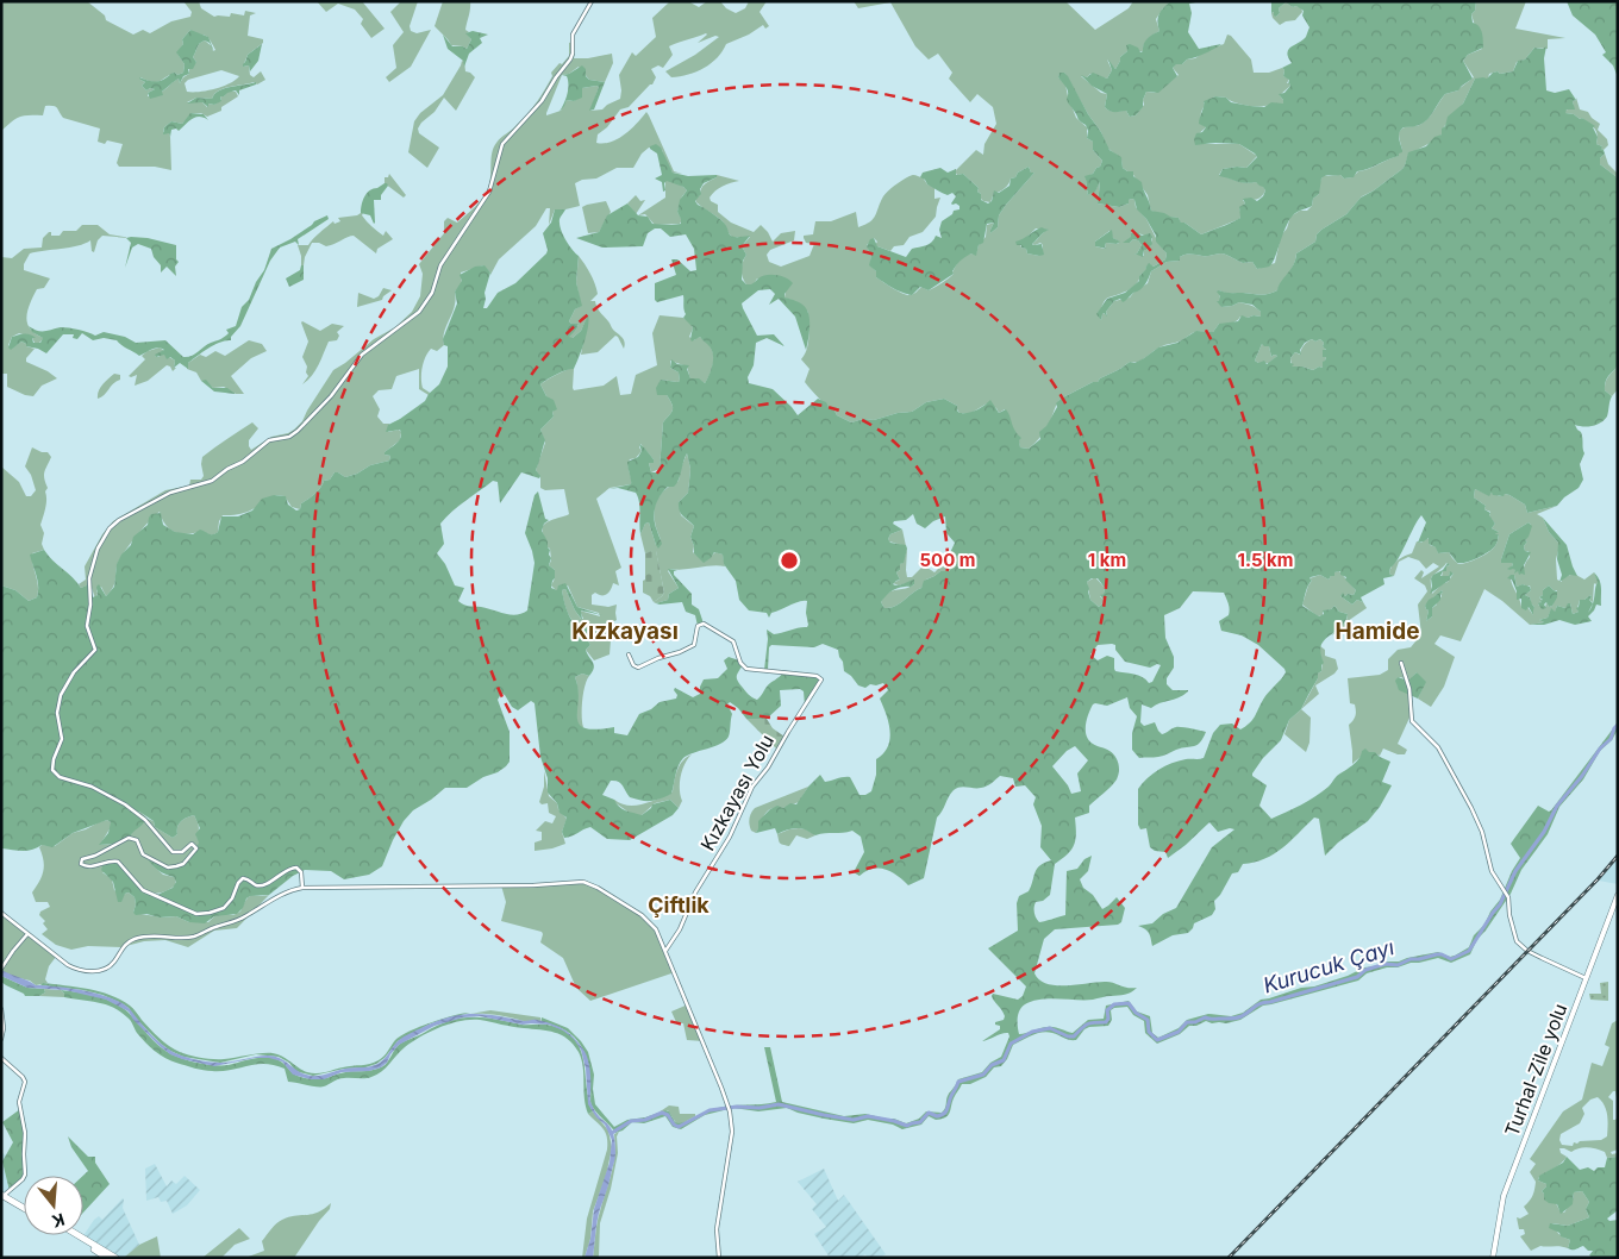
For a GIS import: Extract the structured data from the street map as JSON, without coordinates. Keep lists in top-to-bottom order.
{
  "streets": {
    "main road": ["Turhal-Zile yolu"],
    "street": ["Kızkayası Yolu"]
  },
  "districts": ["Kızkayası", "Hamide", "Çiftlik"],
  "water": ["Kurucuk Çayı"],
  "north": "bottom",
  "rings": ["500 m", "1 km", "1.5 km"]
}
